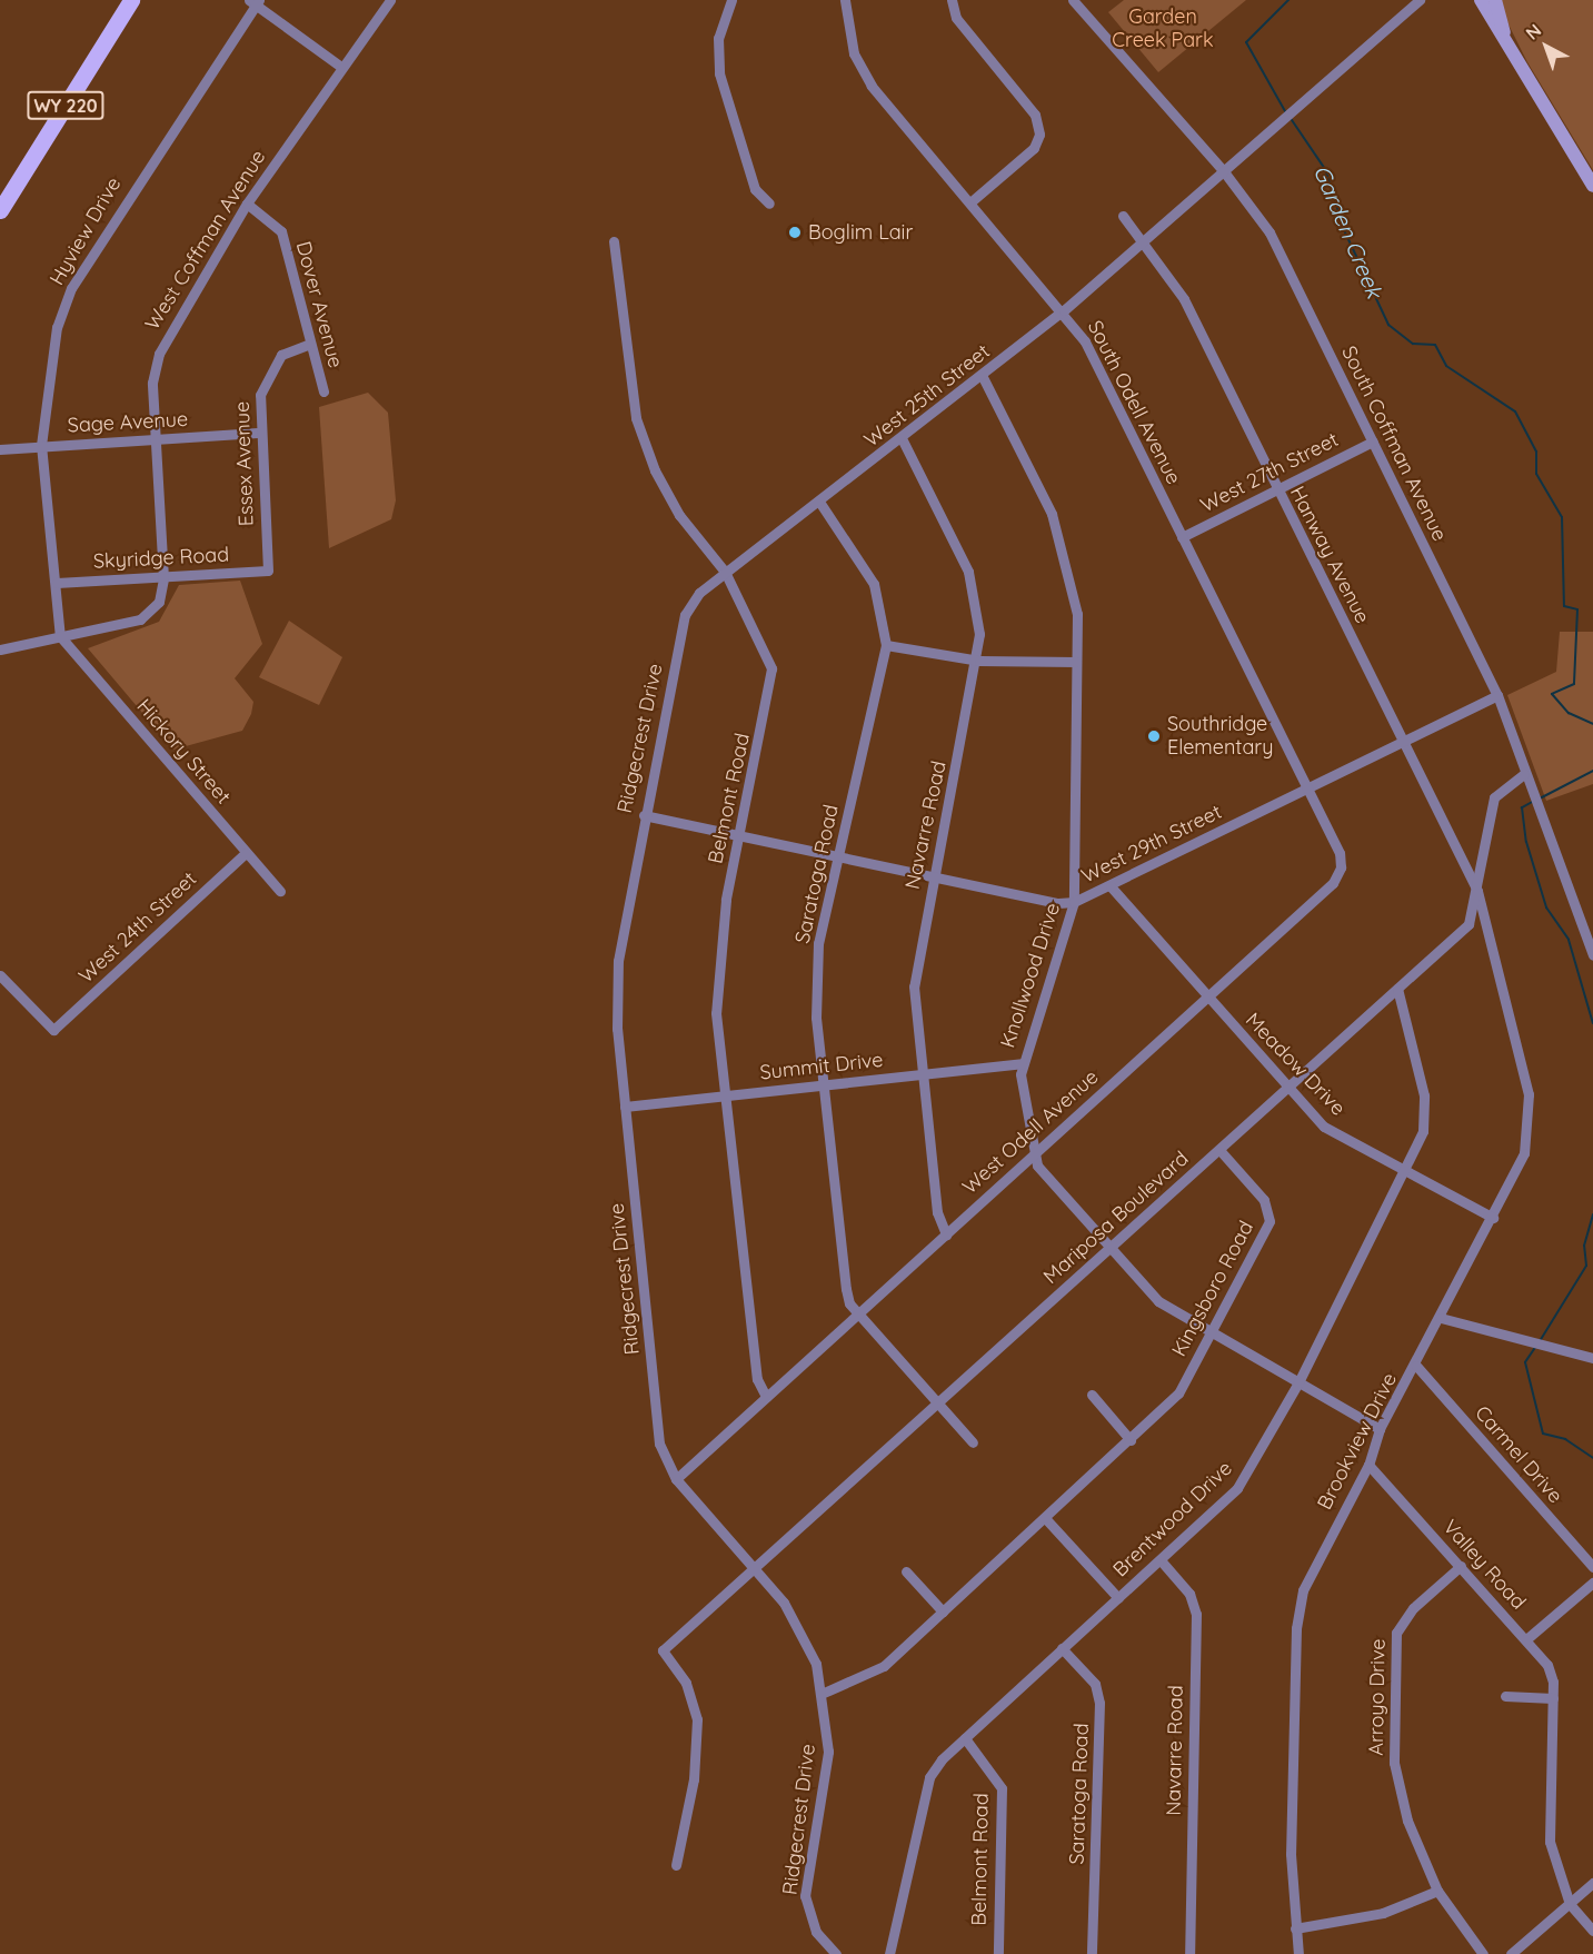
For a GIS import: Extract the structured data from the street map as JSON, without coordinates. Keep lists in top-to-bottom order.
{
  "streets": {
    "main road": ["WY 220"],
    "street": [
      "Hyview Drive",
      "West Coffman Avenue",
      "Dover Avenue",
      "West 25th Street",
      "South Odell Avenue",
      "Sage Avenue",
      "South Coffman Avenue",
      "Essex Avenue",
      "West 27th Street",
      "Hanway Avenue",
      "Skyridge Road",
      "Ridgecrest Drive",
      "Hickory Street",
      "Belmont Road",
      "Navarre Road",
      "West 29th Street",
      "Saratoga Road",
      "West 24th Street",
      "Knollwood Drive",
      "Meadow Drive",
      "Summit Drive",
      "West Odell Avenue",
      "Mariposa Boulevard",
      "Kingsboro Road",
      "Brookview Drive",
      "Carmel Drive",
      "Brentwood Drive",
      "Valley Road",
      "Arroyo Drive"
    ]
  },
  "crossings": [
    ["Hyview Drive", "West Coffman Avenue"],
    ["Hyview Drive", "Sage Avenue"],
    ["Hyview Drive", "Skyridge Road"],
    ["Hyview Drive", "Hickory Street"],
    ["West Coffman Avenue", "Dover Avenue"],
    ["West Coffman Avenue", "Sage Avenue"],
    ["West Coffman Avenue", "Skyridge Road"],
    ["West Coffman Avenue", "Hickory Street"],
    ["Dover Avenue", "Essex Avenue"],
    ["West 25th Street", "South Odell Avenue"],
    ["West 25th Street", "South Coffman Avenue"],
    ["West 25th Street", "Hanway Avenue"],
    ["West 25th Street", "Ridgecrest Drive"],
    ["West 25th Street", "Belmont Road"],
    ["West 25th Street", "Navarre Road"],
    ["West 25th Street", "Saratoga Road"],
    ["West 25th Street", "Knollwood Drive"],
    ["South Odell Avenue", "West 27th Street"],
    ["South Odell Avenue", "West 29th Street"],
    ["South Odell Avenue", "West Odell Avenue"],
    ["Sage Avenue", "Essex Avenue"],
    ["South Coffman Avenue", "West 27th Street"],
    ["South Coffman Avenue", "West 29th Street"],
    ["South Coffman Avenue", "Mariposa Boulevard"],
    ["Essex Avenue", "Skyridge Road"],
    ["West 27th Street", "Hanway Avenue"],
    ["Hanway Avenue", "West 29th Street"],
    ["Hanway Avenue", "Mariposa Boulevard"],
    ["Hanway Avenue", "Brookview Drive"],
    ["Ridgecrest Drive", "Belmont Road"],
    ["Ridgecrest Drive", "West 29th Street"],
    ["Ridgecrest Drive", "Summit Drive"],
    ["Ridgecrest Drive", "West Odell Avenue"],
    ["Ridgecrest Drive", "Mariposa Boulevard"],
    ["Ridgecrest Drive", "Kingsboro Road"],
    ["Hickory Street", "West 24th Street"],
    ["Belmont Road", "West 29th Street"],
    ["Belmont Road", "Summit Drive"],
    ["Belmont Road", "West Odell Avenue"],
    ["Belmont Road", "Brentwood Drive"],
    ["Navarre Road", "West 29th Street"],
    ["Navarre Road", "Summit Drive"],
    ["Navarre Road", "West Odell Avenue"],
    ["Navarre Road", "Brentwood Drive"],
    ["West 29th Street", "Saratoga Road"],
    ["West 29th Street", "Knollwood Drive"],
    ["West 29th Street", "Meadow Drive"],
    ["West 29th Street", "West Odell Avenue"],
    ["Saratoga Road", "Summit Drive"],
    ["Saratoga Road", "West Odell Avenue"],
    ["Saratoga Road", "Mariposa Boulevard"],
    ["Saratoga Road", "Brentwood Drive"],
    ["Knollwood Drive", "Summit Drive"],
    ["Knollwood Drive", "West Odell Avenue"],
    ["Meadow Drive", "West Odell Avenue"],
    ["Meadow Drive", "Mariposa Boulevard"],
    ["Meadow Drive", "Brookview Drive"],
    ["Meadow Drive", "Brentwood Drive"],
    ["Mariposa Boulevard", "Kingsboro Road"],
    ["Mariposa Boulevard", "Brookview Drive"],
    ["Mariposa Boulevard", "Brentwood Drive"],
    ["Brookview Drive", "Carmel Drive"],
    ["Brookview Drive", "Valley Road"],
    ["Valley Road", "Arroyo Drive"]
  ],
  "water": ["Garden Creek"],
  "parks": ["Garden Creek Park"],
  "places": ["Boglim Lair", "Southridge Elementary"],
  "north": "top left"
}
